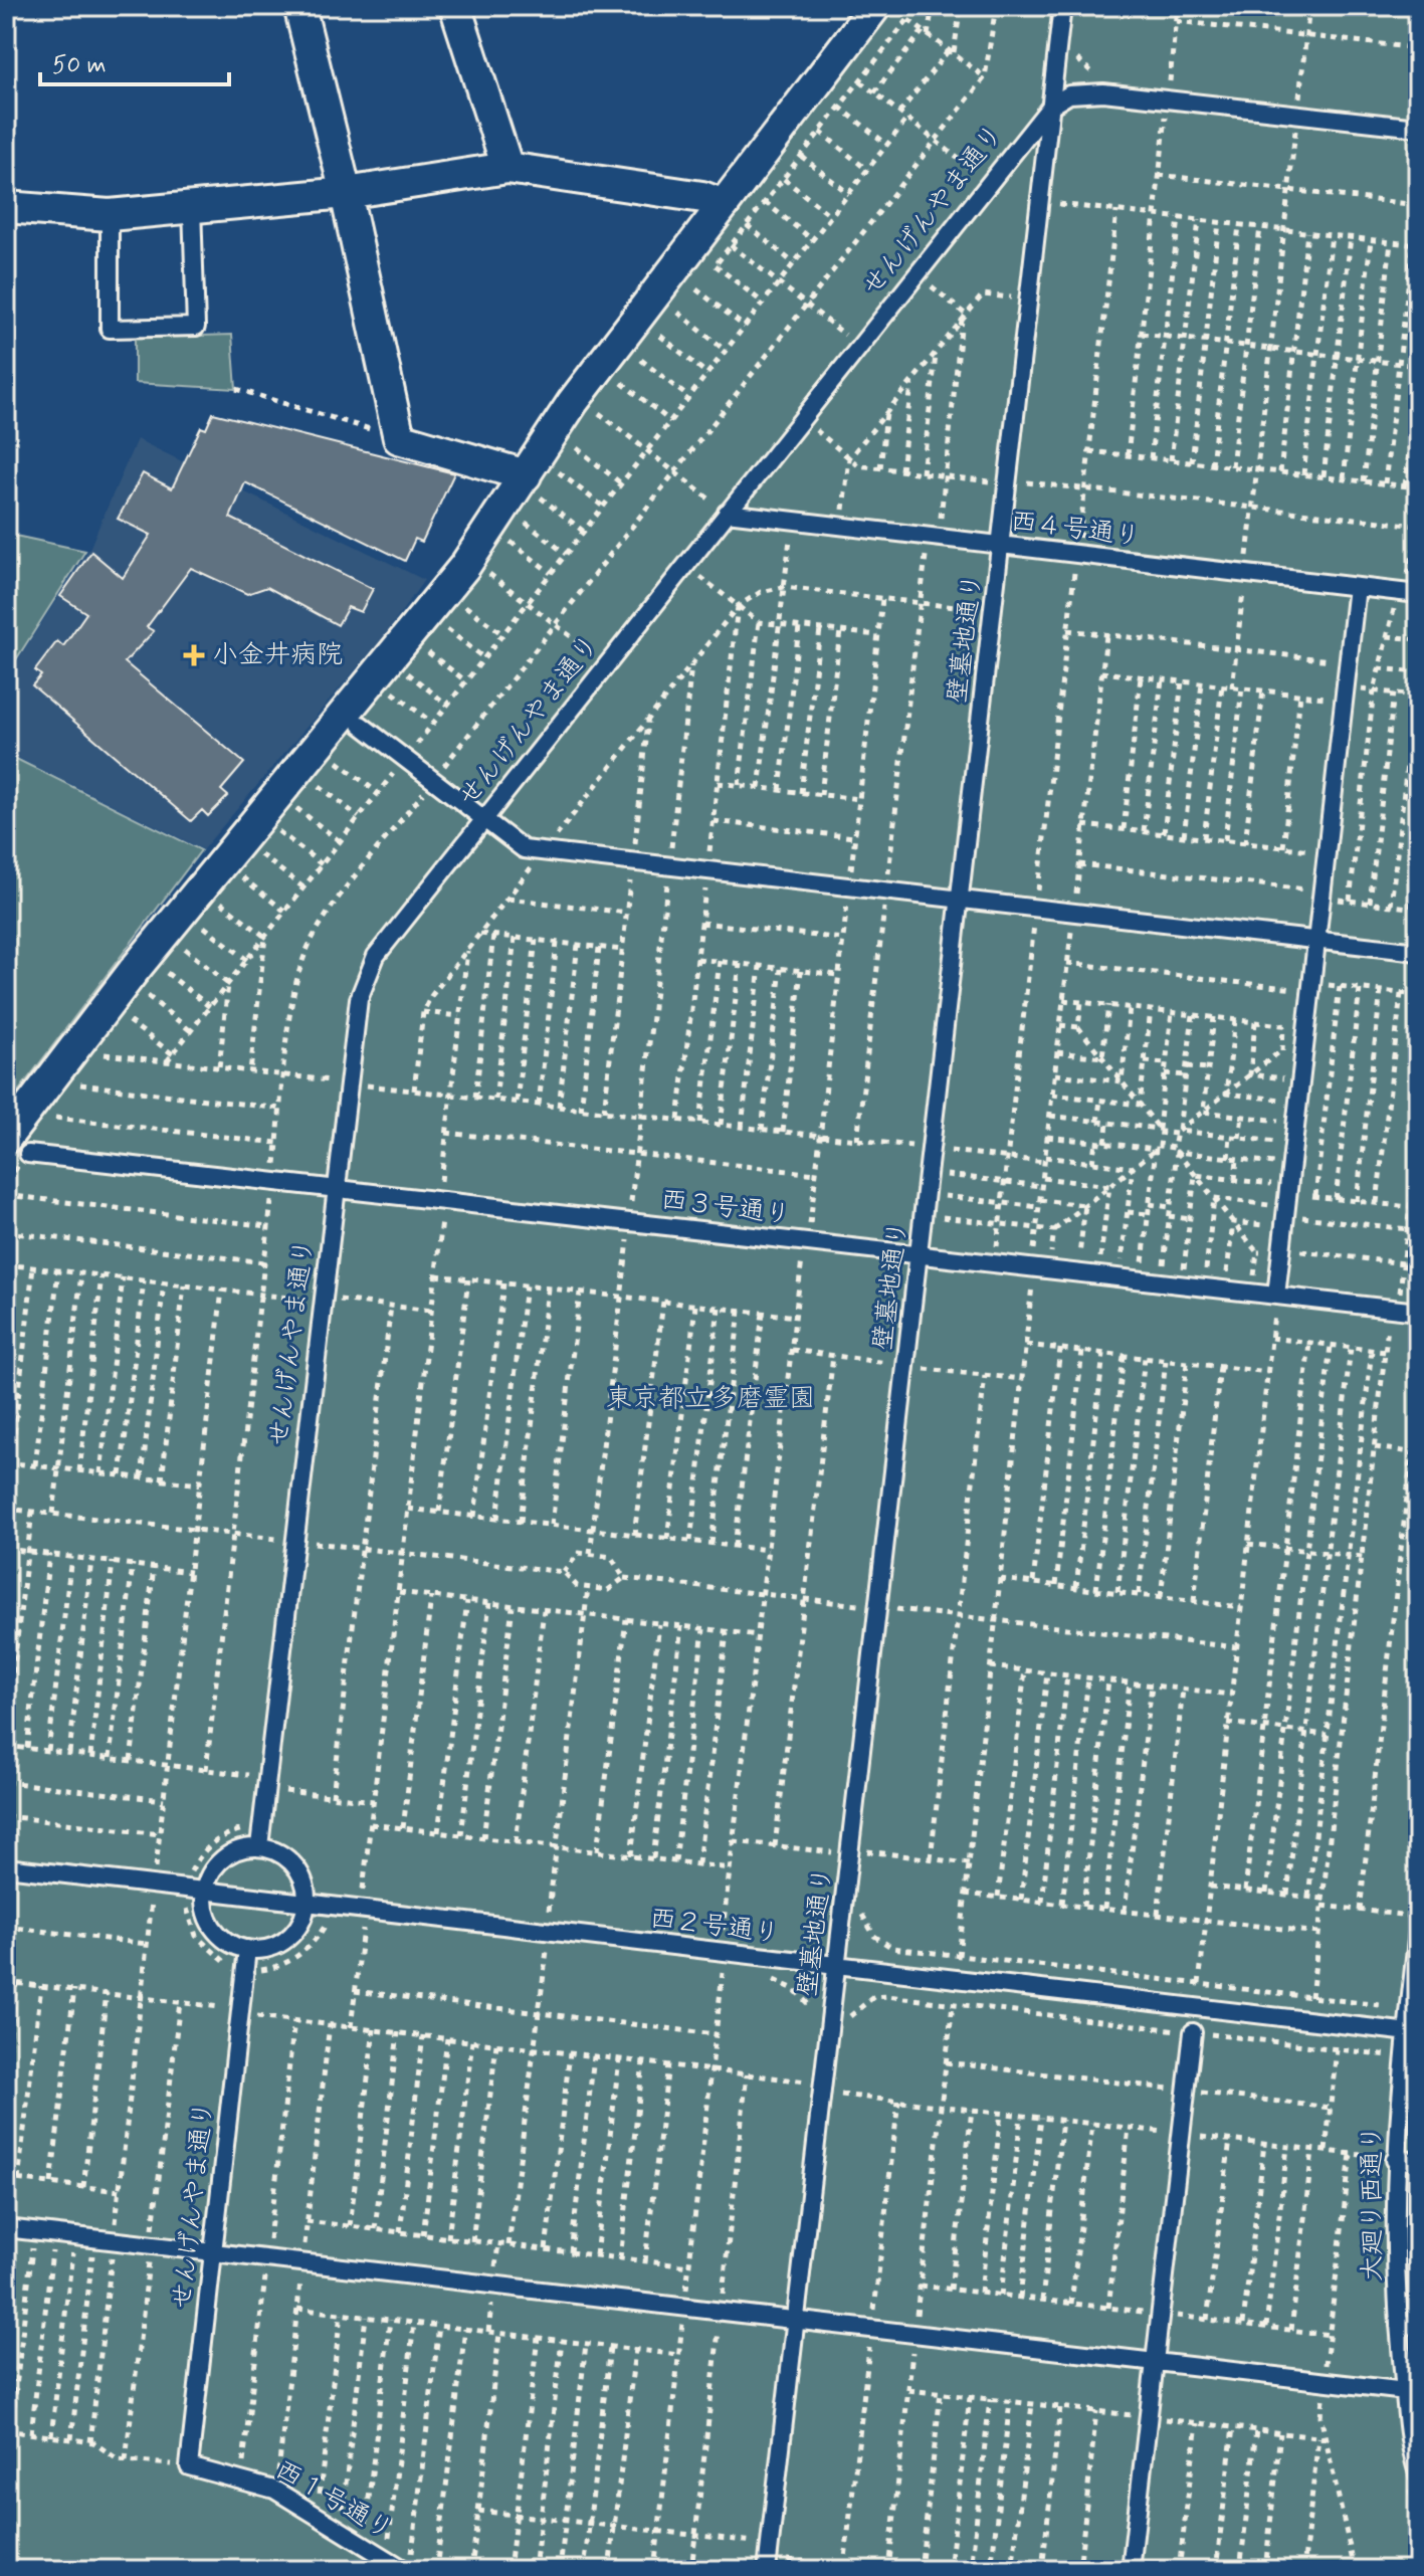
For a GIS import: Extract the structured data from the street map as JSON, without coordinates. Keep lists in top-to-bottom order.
{
  "streets": {
    "lane": [
      "せんげんやま通り",
      "西４号通り",
      "壁墓地通り",
      "西３号通り",
      "西２号通り",
      "大廻り西通り",
      "西１号通り"
    ]
  },
  "crossings": [
    ["せんげんやま通り", "西４号通り"],
    ["せんげんやま通り", "壁墓地通り"],
    ["せんげんやま通り", "西３号通り"],
    ["せんげんやま通り", "西１号通り"],
    ["西４号通り", "壁墓地通り"],
    ["壁墓地通り", "西３号通り"],
    ["壁墓地通り", "西２号通り"],
    ["西２号通り", "大廻り西通り"]
  ],
  "parks": ["東京都立多磨霊園"],
  "places": {
    "health": ["小金井病院"]
  },
  "scale_bar": "50 m"
}
